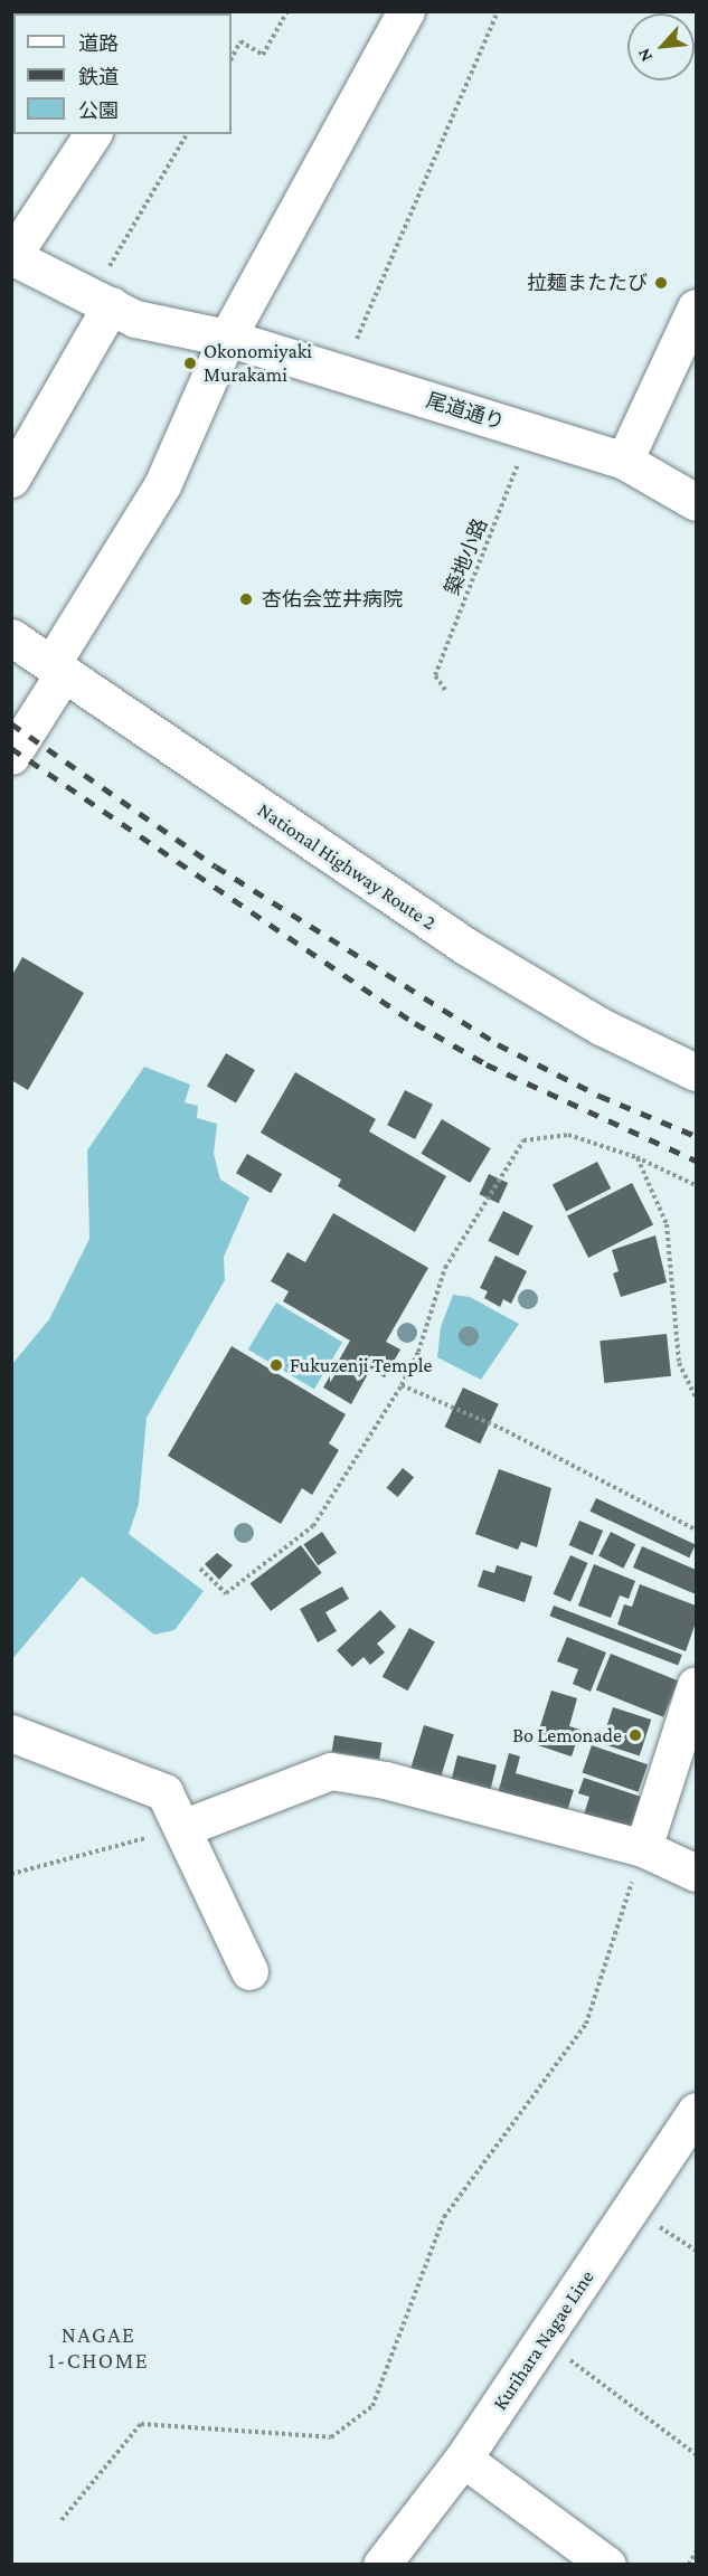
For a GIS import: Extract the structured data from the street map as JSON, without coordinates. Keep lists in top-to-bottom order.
{
  "streets": {
    "main road": ["尾道通り", "National Highway Route 2", "Kurihara Nagae Line"],
    "path": ["築地小路"]
  },
  "crossings": [
    ["尾道通り", "築地小路"]
  ],
  "districts": ["NAGAE 1-CHOME"],
  "places": [
    "拉麺またたび",
    "Okonomiyaki Murakami",
    "杏佑会笠井病院",
    "Fukuzenji Temple",
    "Bo Lemonade"
  ],
  "legend": ["道路", "鉄道", "公園"],
  "north": "bottom left"
}
